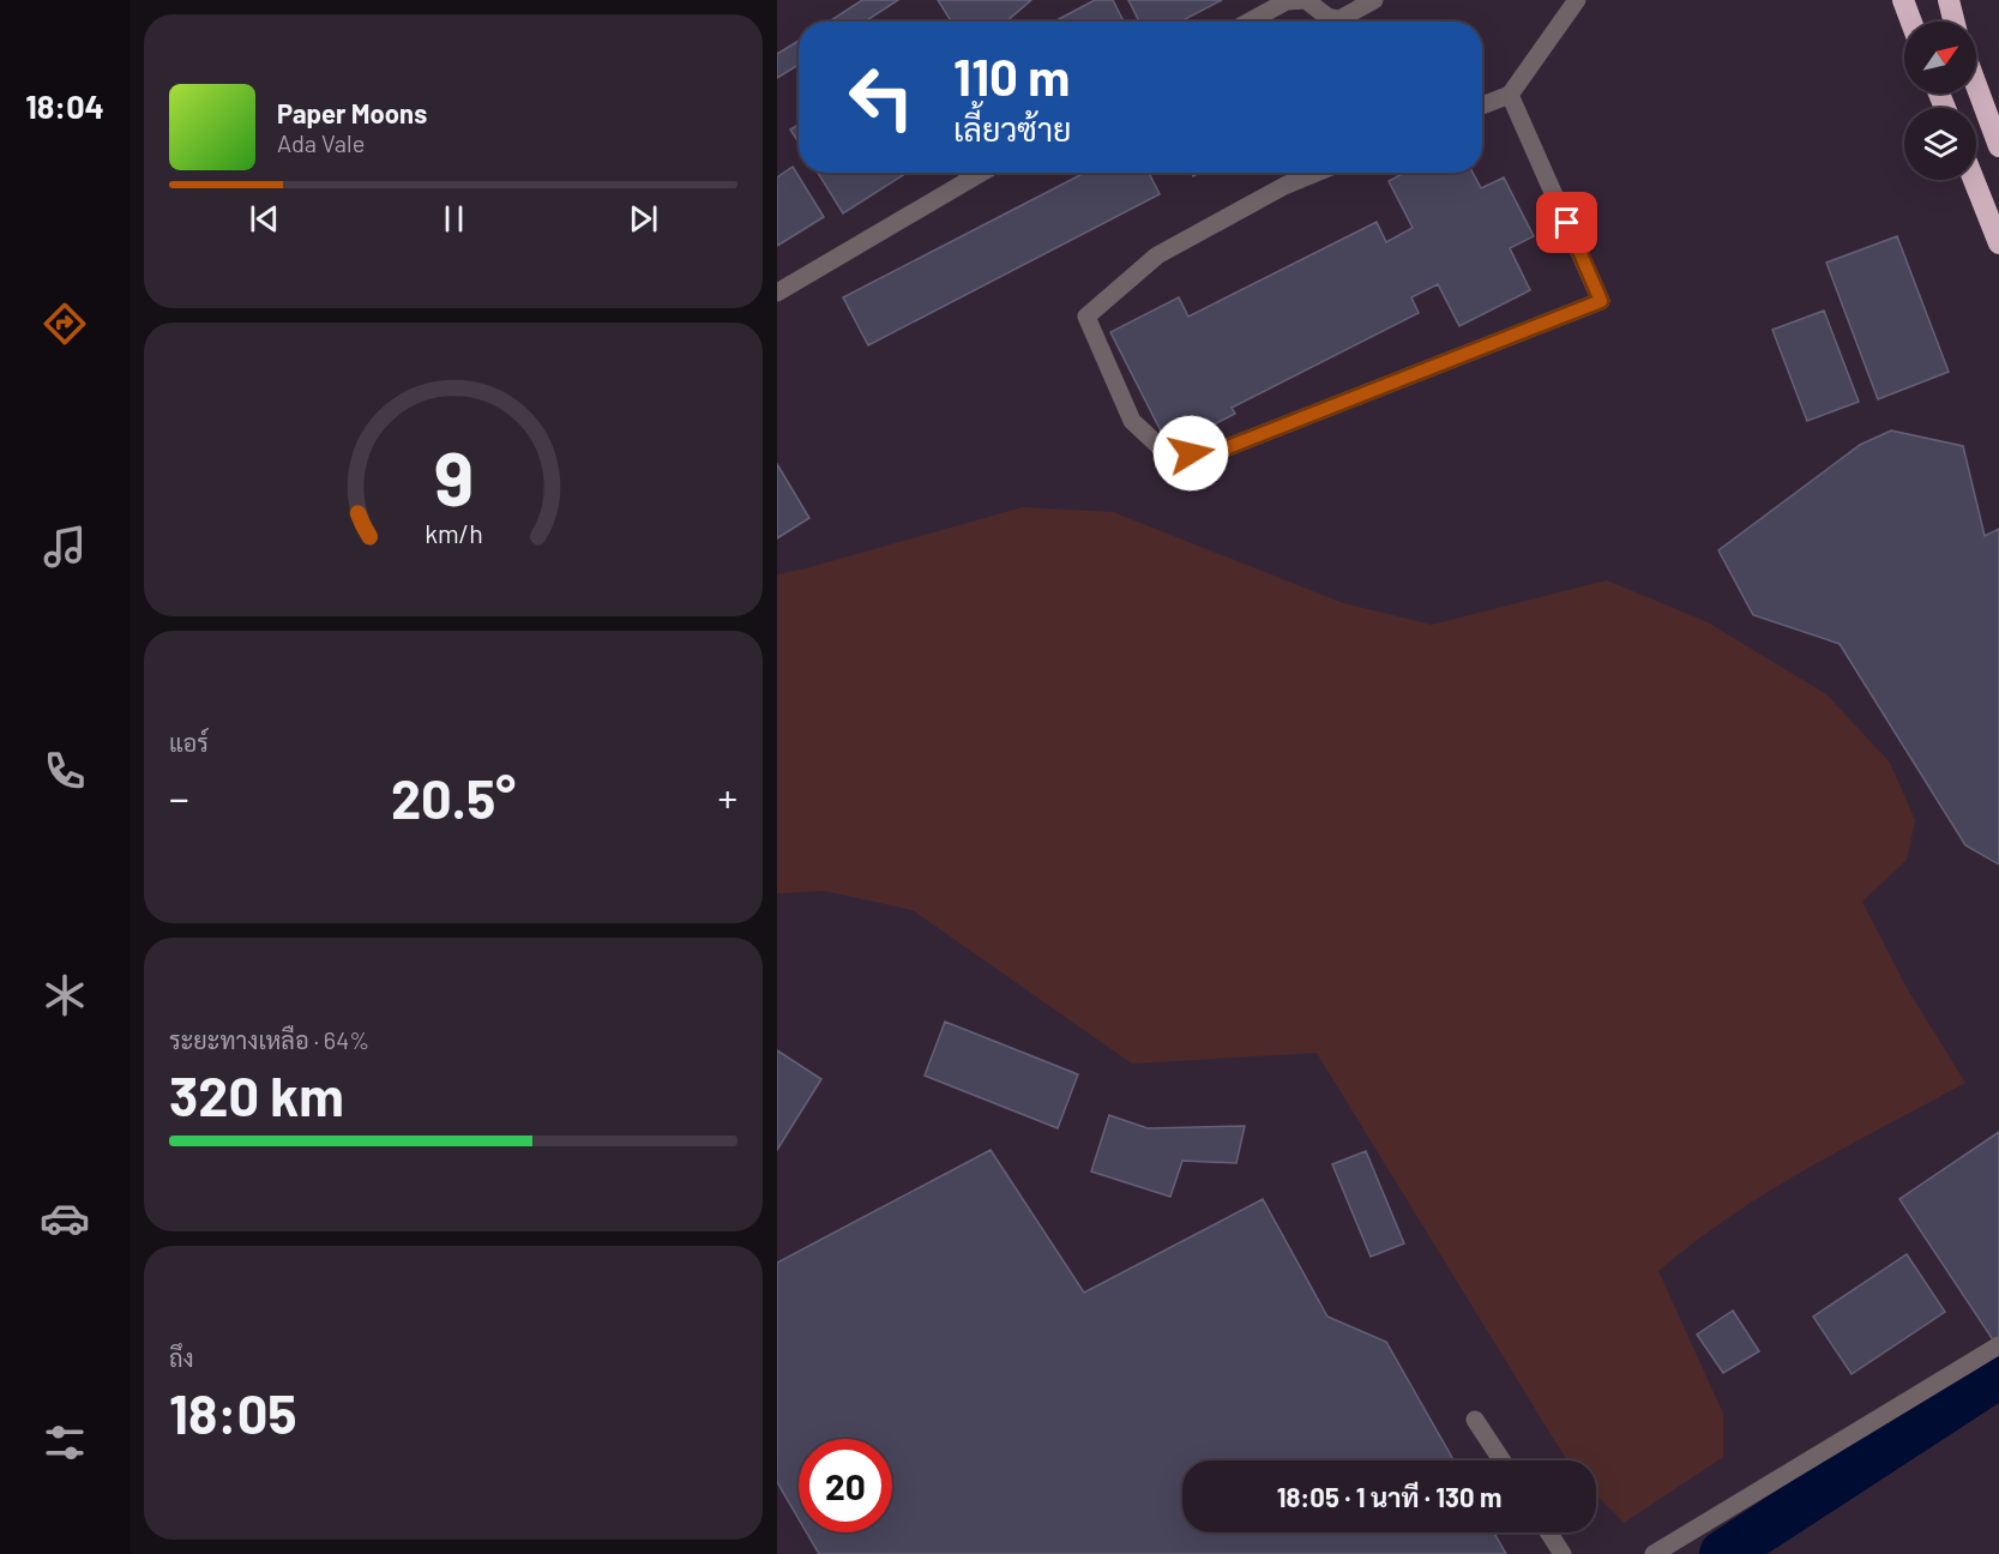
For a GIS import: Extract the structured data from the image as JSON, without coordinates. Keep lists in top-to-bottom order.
{
  "north": "top right",
  "page": {
    "tabs": "18:04",
    "turn": ["110 m", "เลี้ยวซ้าย"],
    "song": ["Paper Moons", "Ada Vale"],
    "tile": [
      "แอร์",
      ["ระยะทางเหลือ · 64%", "320 km"],
      ["ถึง", "18:05"]
    ],
    "heat": ["−", "20.5°", "+"],
    "limit": "20",
    "trip": "18:05 · 1 นาที · 130 m",
    "gauge": ["9", "km/h"]
  }
}
